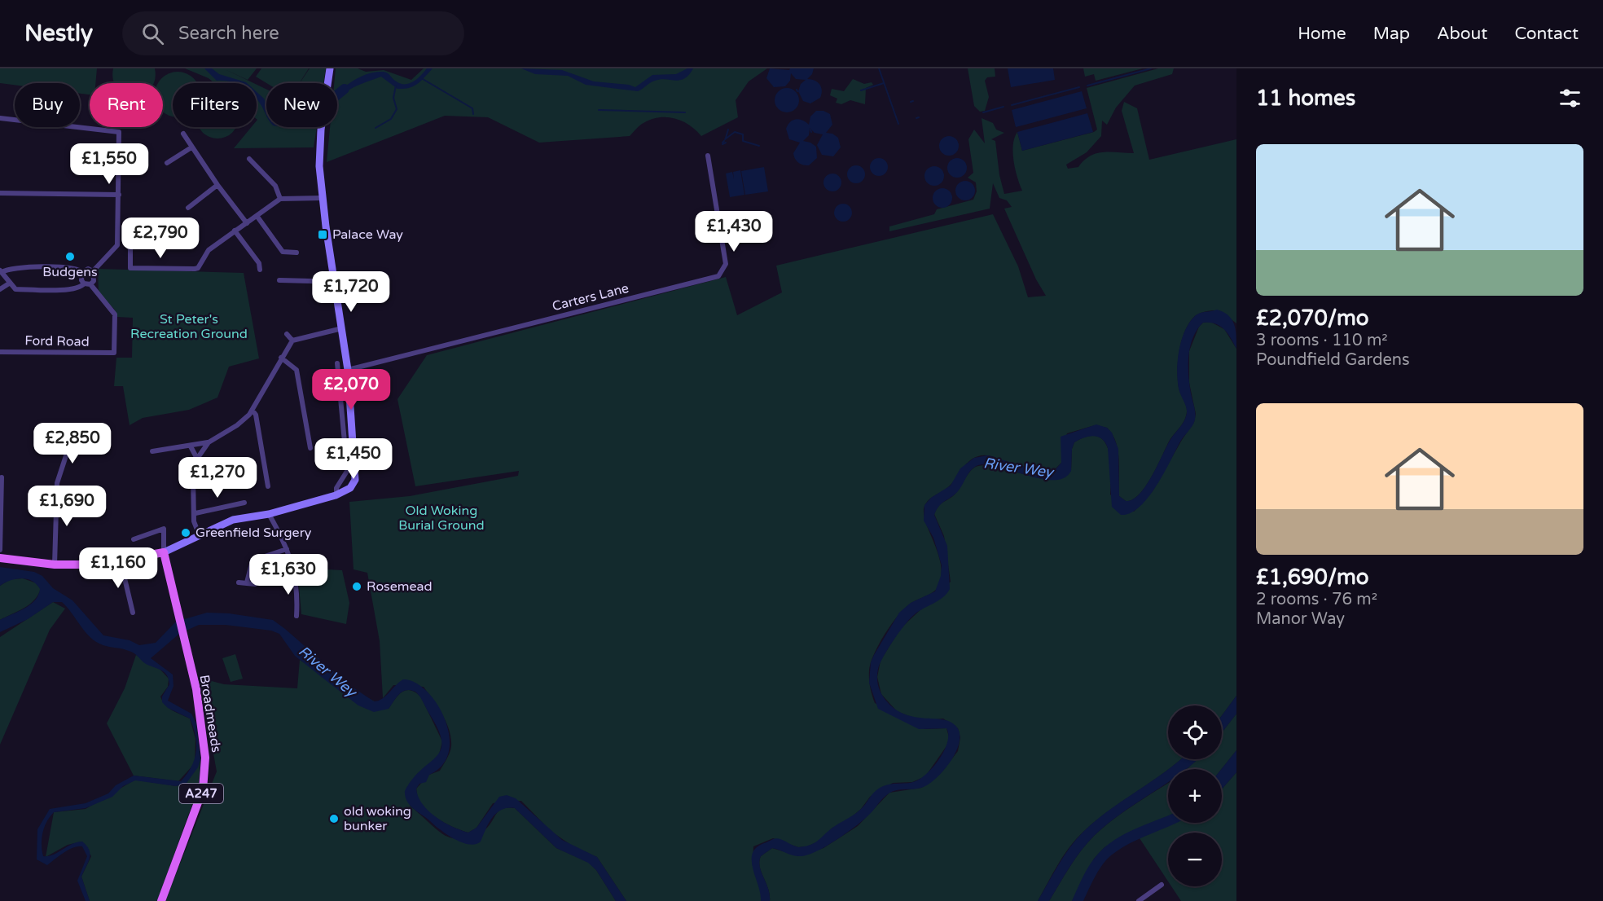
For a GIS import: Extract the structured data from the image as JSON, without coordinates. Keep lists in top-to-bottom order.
{
  "streets": {
    "main road": ["Broadmeads", "A247"],
    "street": ["Carters Lane", "Ford Road"]
  },
  "water": ["River Wey"],
  "parks": ["St Peter's Recreation Ground", "Old Woking Burial Ground"],
  "places": {
    "transit": ["Palace Way"],
    "other": [
      "Budgens",
      "Greenfield Surgery",
      "Rosemead",
      "old woking bunker"
    ]
  },
  "page": {
    "header": "Nestly",
    "search": "Search here",
    "nav": [
      "Home",
      "Map",
      "About",
      "Contact"
    ],
    "heading": "11 homes",
    "chip": [
      "Buy",
      "Rent",
      "Filters",
      "New"
    ],
    "list": [
      {
        "name": "£2,070/mo",
        "note": "3 rooms · 110 m² · Poundfield Gardens"
      },
      {
        "name": "£1,690/mo",
        "note": "2 rooms · 76 m² · Manor Way"
      }
    ],
    "price": [
      "£1,550",
      "£1,430",
      "£2,790",
      "£1,720",
      "£2,070",
      "£2,850",
      "£1,450",
      "£1,270",
      "£1,690",
      "£1,160",
      "£1,630"
    ],
    "map_buttons": ["+", "−"]
  }
}
